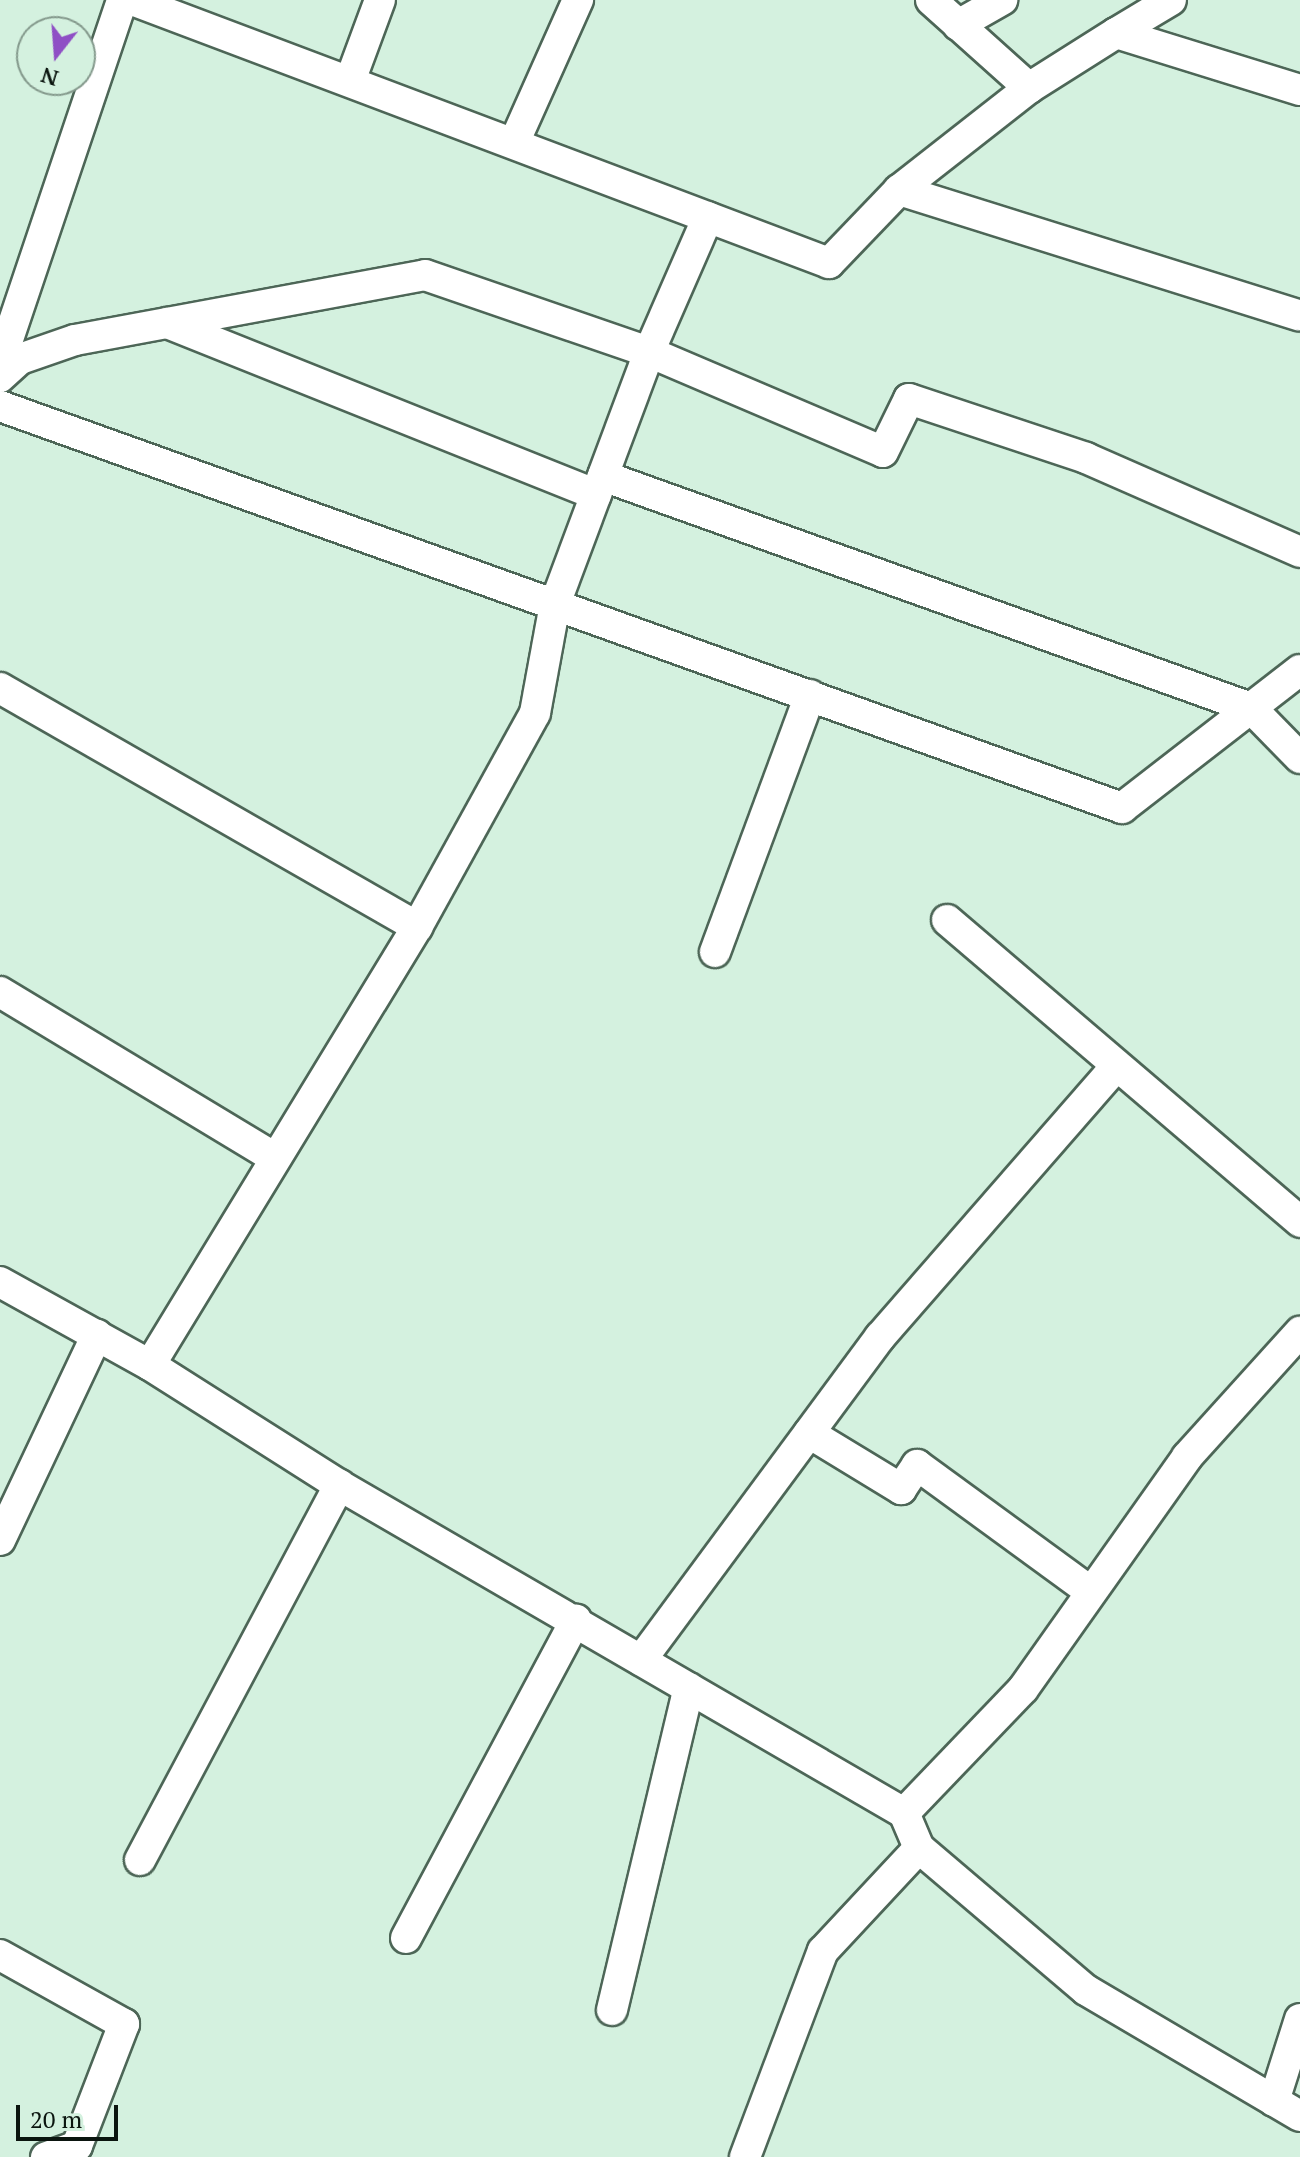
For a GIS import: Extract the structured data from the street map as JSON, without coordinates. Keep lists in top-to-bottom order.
{
  "scale_bar": "20 m",
  "north": "bottom"
}
